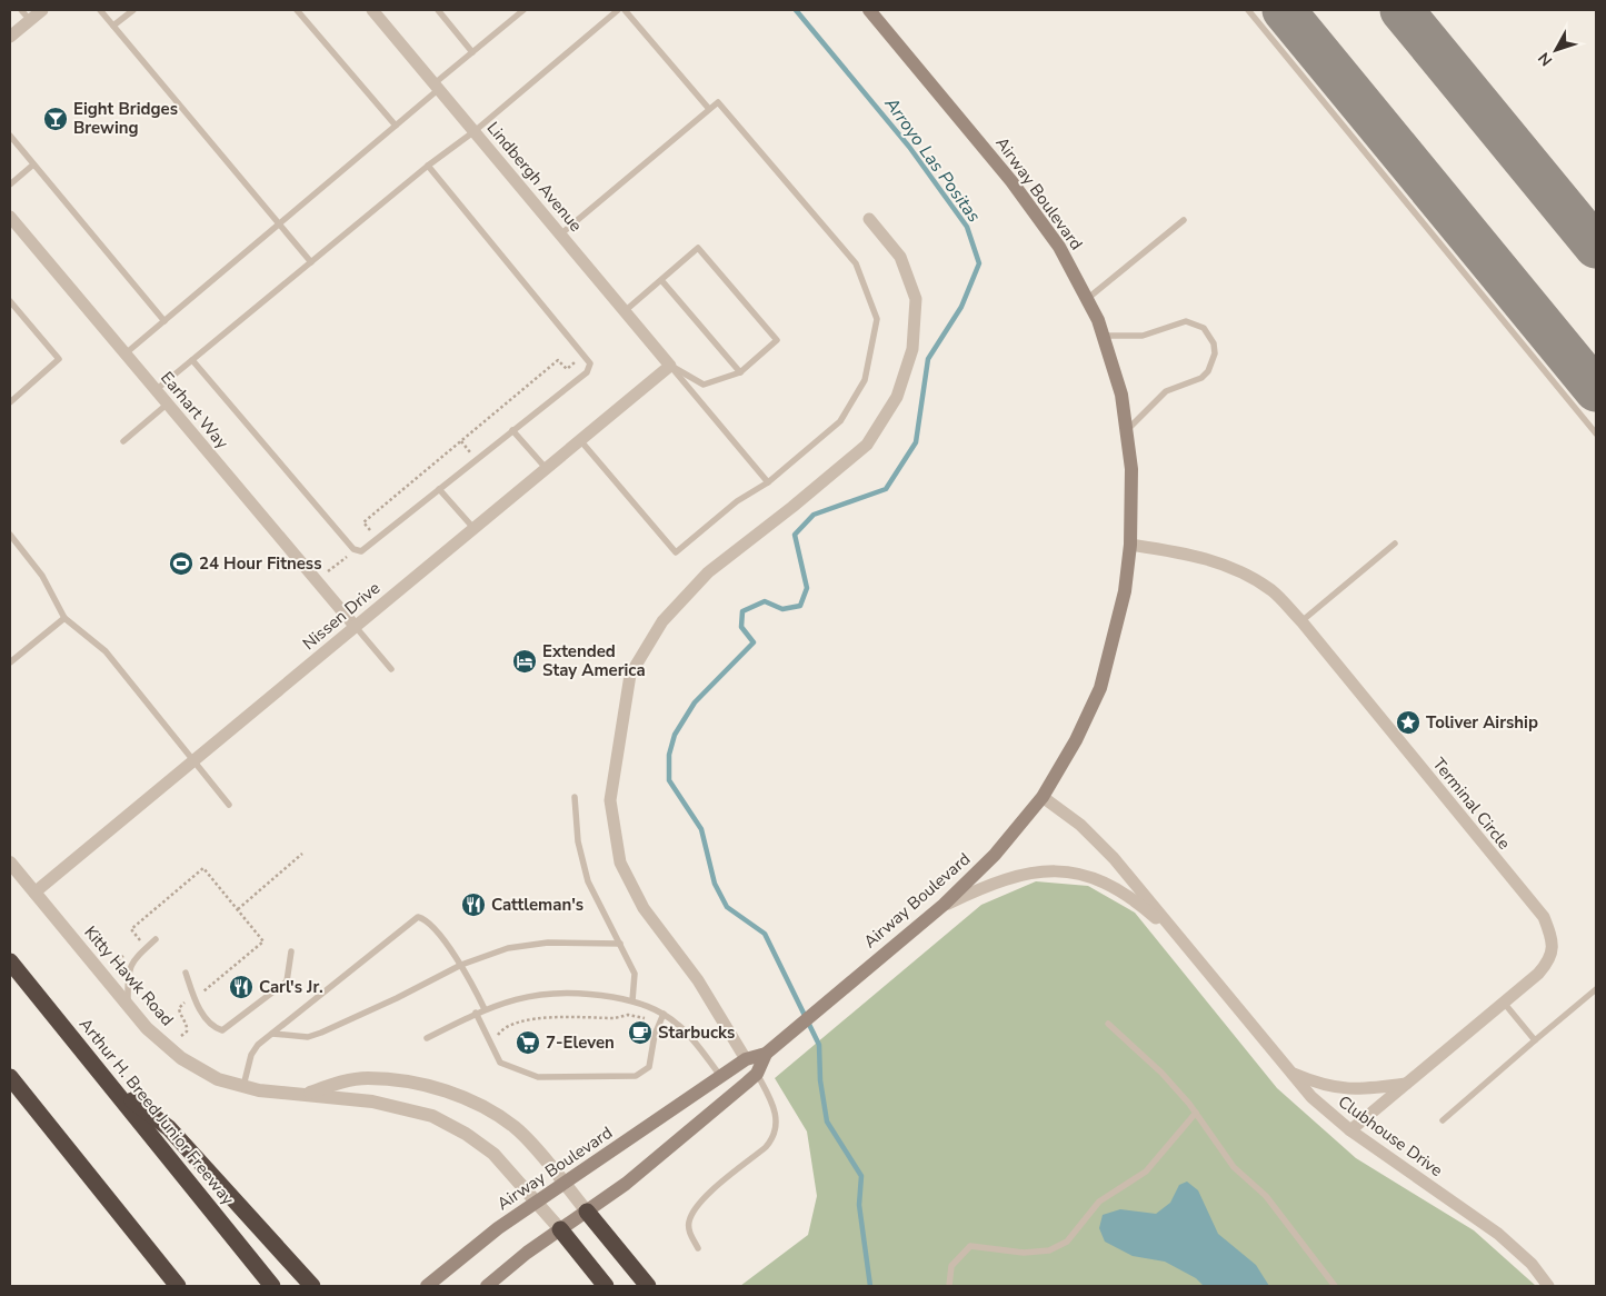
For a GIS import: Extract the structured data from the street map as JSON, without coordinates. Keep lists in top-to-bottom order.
{
  "streets": {
    "highway": ["Arthur H. Breed Junior Freeway"],
    "main road": ["Airway Boulevard"],
    "street": [
      "Lindbergh Avenue",
      "Earhart Way",
      "Nissen Drive",
      "Terminal Circle",
      "Kitty Hawk Road",
      "Clubhouse Drive"
    ]
  },
  "crossings": [
    ["Lindbergh Avenue", "Nissen Drive"],
    ["Airway Boulevard", "Terminal Circle"],
    ["Airway Boulevard", "Kitty Hawk Road"],
    ["Airway Boulevard", "Clubhouse Drive"],
    ["Earhart Way", "Nissen Drive"],
    ["Nissen Drive", "Kitty Hawk Road"],
    ["Terminal Circle", "Clubhouse Drive"]
  ],
  "water": ["Arroyo Las Positas"],
  "places": {
    "bar": ["Eight Bridges Brewing"],
    "sports": ["24 Hour Fitness"],
    "hotel": ["Extended Stay America"],
    "place": ["Toliver Airship"],
    "restaurant": ["Cattleman's", "Carl's Jr."],
    "cafe": ["Starbucks"],
    "supermarket": ["7-Eleven"]
  },
  "north": "bottom left"
}
